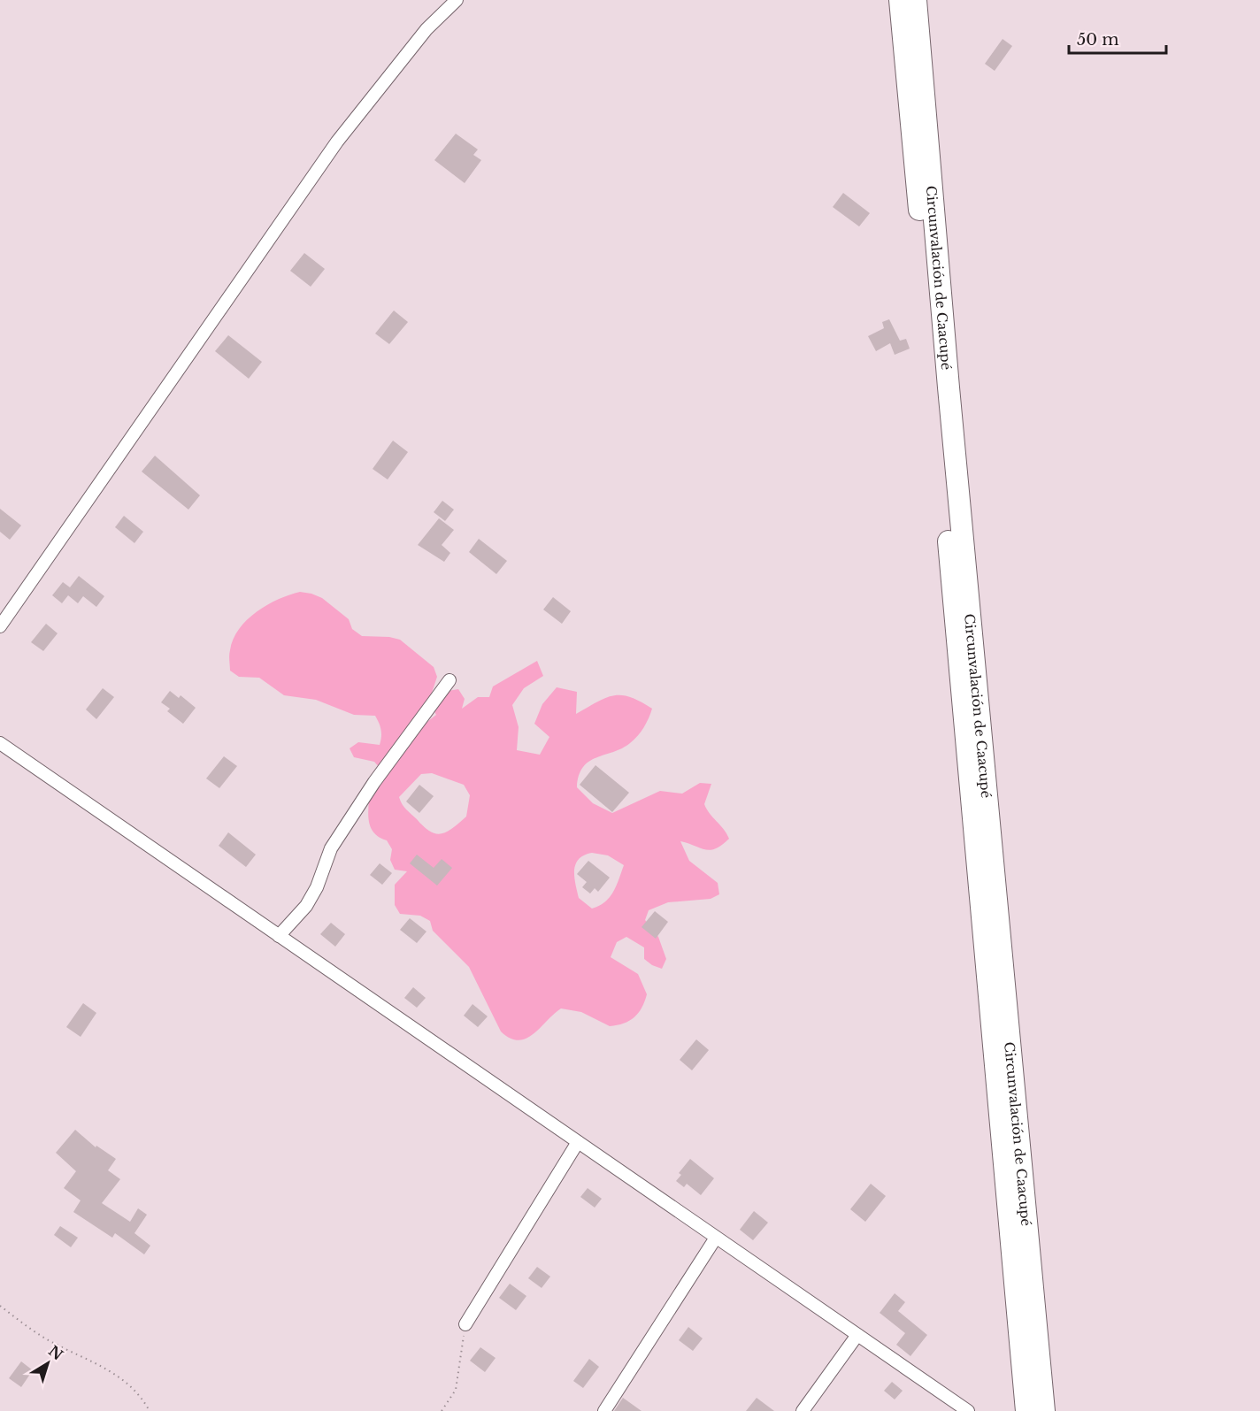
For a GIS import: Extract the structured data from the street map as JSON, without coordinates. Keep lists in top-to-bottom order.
{
  "streets": {
    "highway": ["Circunvalación de Caacupé"]
  },
  "scale_bar": "50 m",
  "north": "top right"
}
